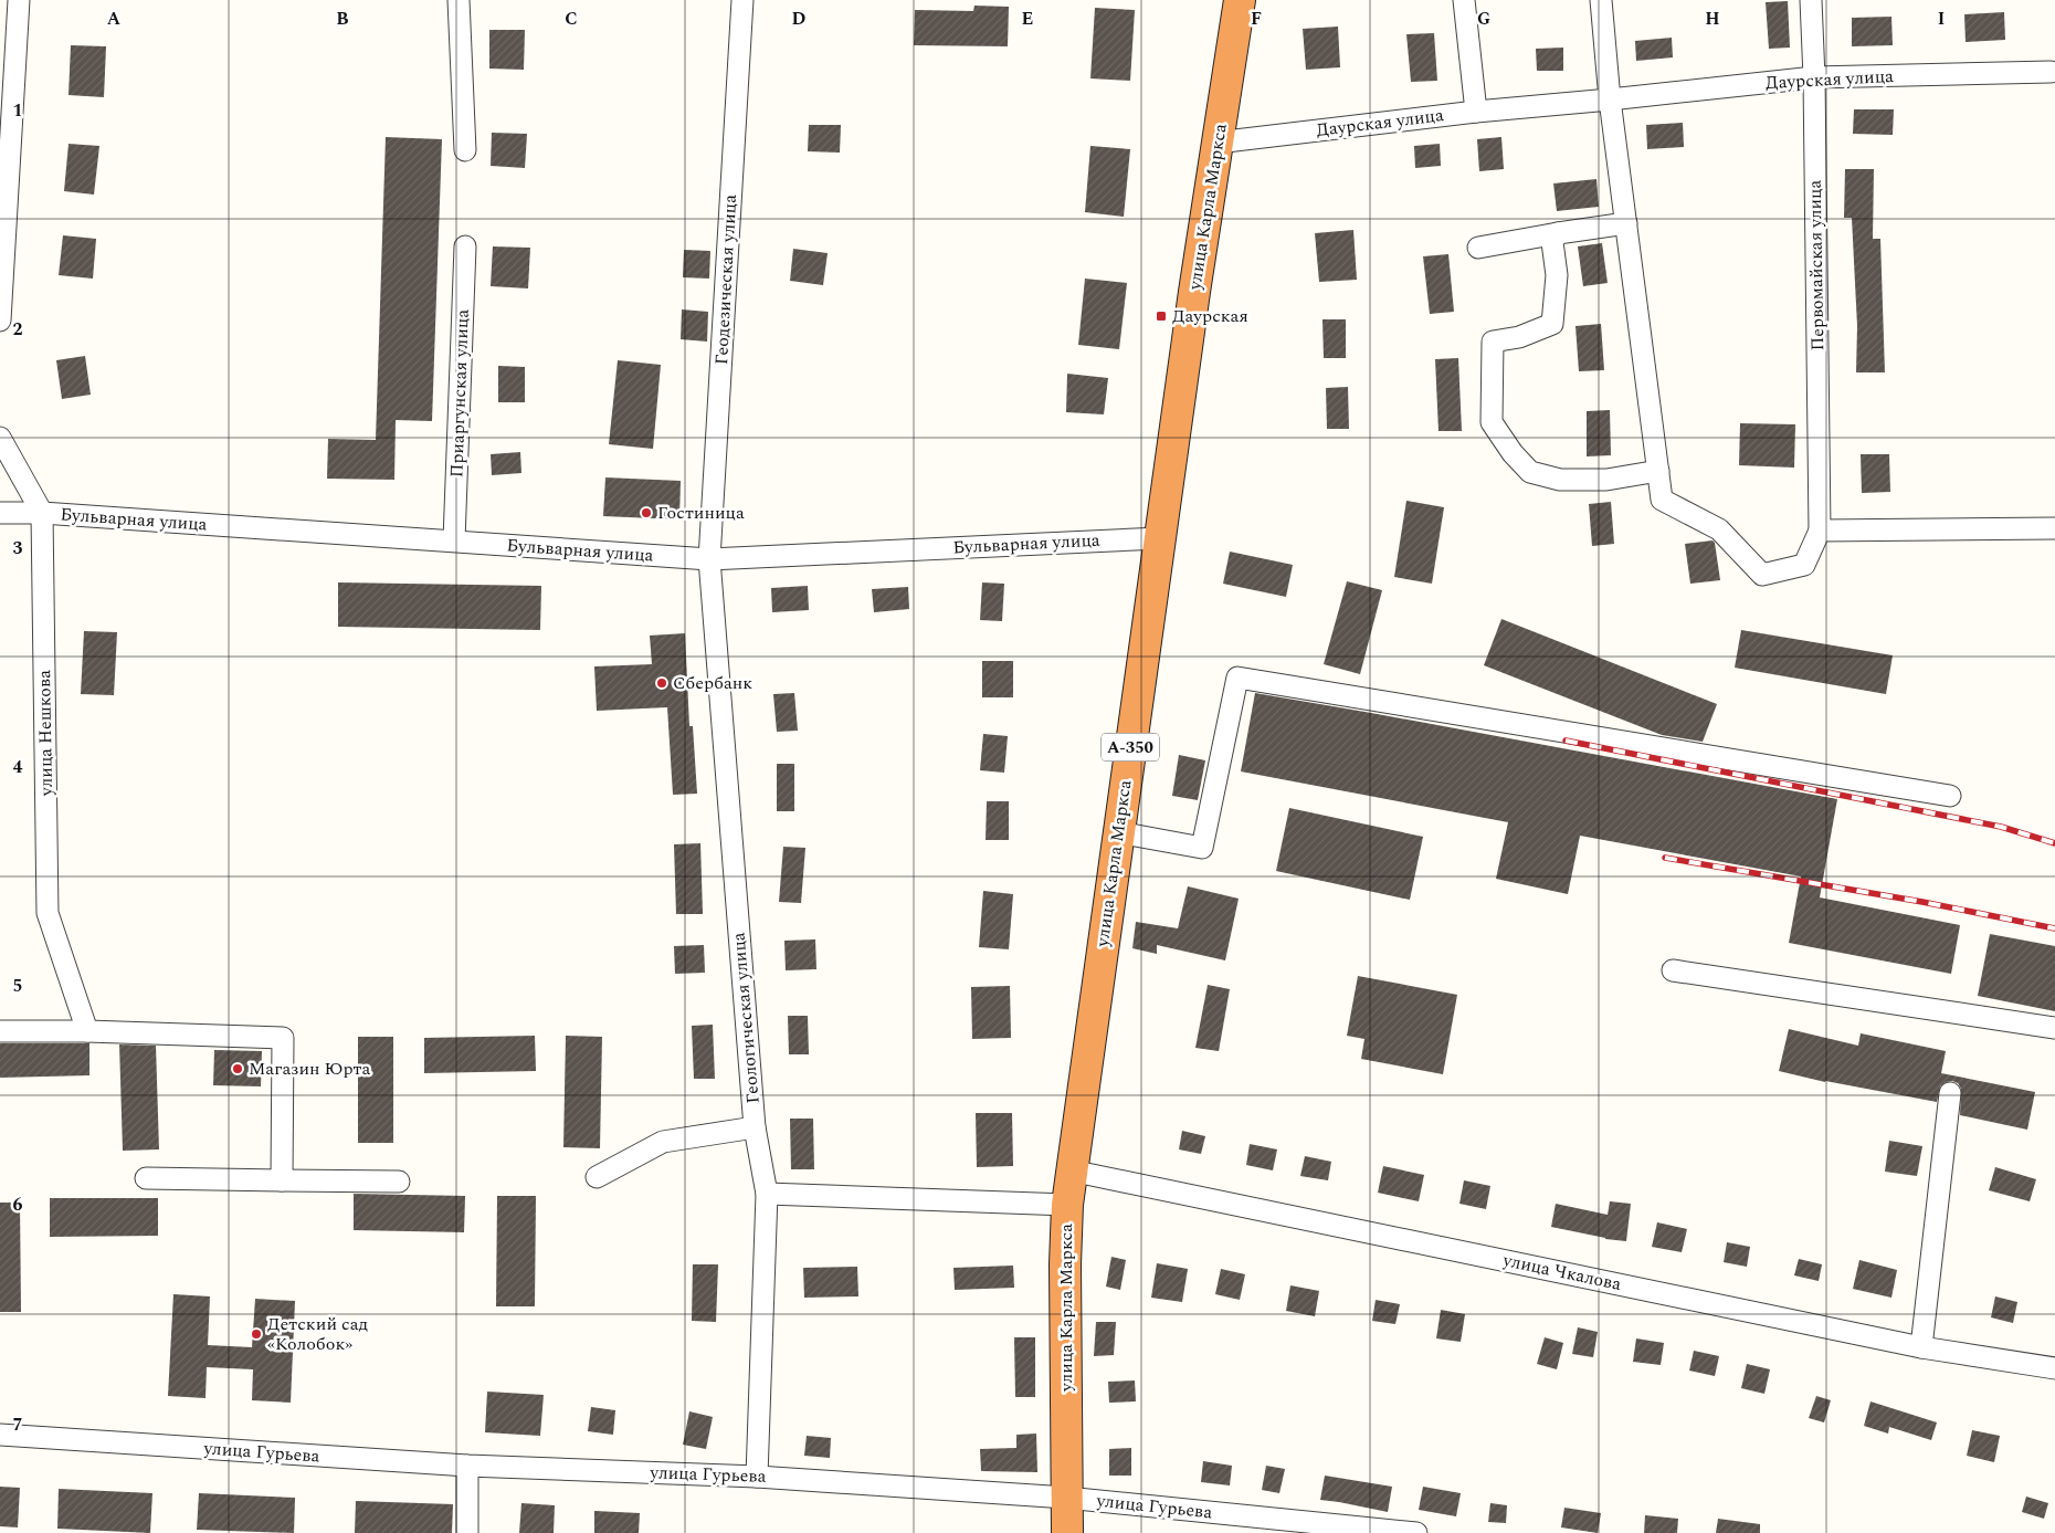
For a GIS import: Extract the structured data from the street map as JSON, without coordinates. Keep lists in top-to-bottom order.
{
  "streets": {
    "highway": ["улица Карла Маркса", "А-350"],
    "street": [
      "Даурская улица",
      "Первомайская улица",
      "Геодезическая улица",
      "Приаргунская улица",
      "Бульварная улица",
      "улица Нешкова",
      "Геологическая улица",
      "улица Чкалова",
      "улица Гурьева"
    ]
  },
  "crossings": [
    ["Даурская улица", "улица Карла Маркса"],
    ["Даурская улица", "Первомайская улица"],
    ["улица Карла Маркса", "Бульварная улица"],
    ["улица Карла Маркса", "улица Чкалова"],
    ["улица Карла Маркса", "улица Гурьева"],
    ["Геодезическая улица", "Бульварная улица"],
    ["Геодезическая улица", "Геологическая улица"],
    ["Приаргунская улица", "Бульварная улица"],
    ["Бульварная улица", "улица Нешкова"],
    ["Бульварная улица", "Геологическая улица"],
    ["Геологическая улица", "улица Гурьева"]
  ],
  "places": {
    "transit": ["Даурская"],
    "other": [
      "Гостиница",
      "Сбербанк",
      "Магазин Юрта",
      "Детский сад «Колобок»"
    ]
  },
  "grid": {
    "columns": [
      "A",
      "B",
      "C",
      "D",
      "E",
      "F",
      "G",
      "H",
      "I"
    ],
    "rows": [
      "1",
      "2",
      "3",
      "4",
      "5",
      "6",
      "7"
    ]
  }
}
